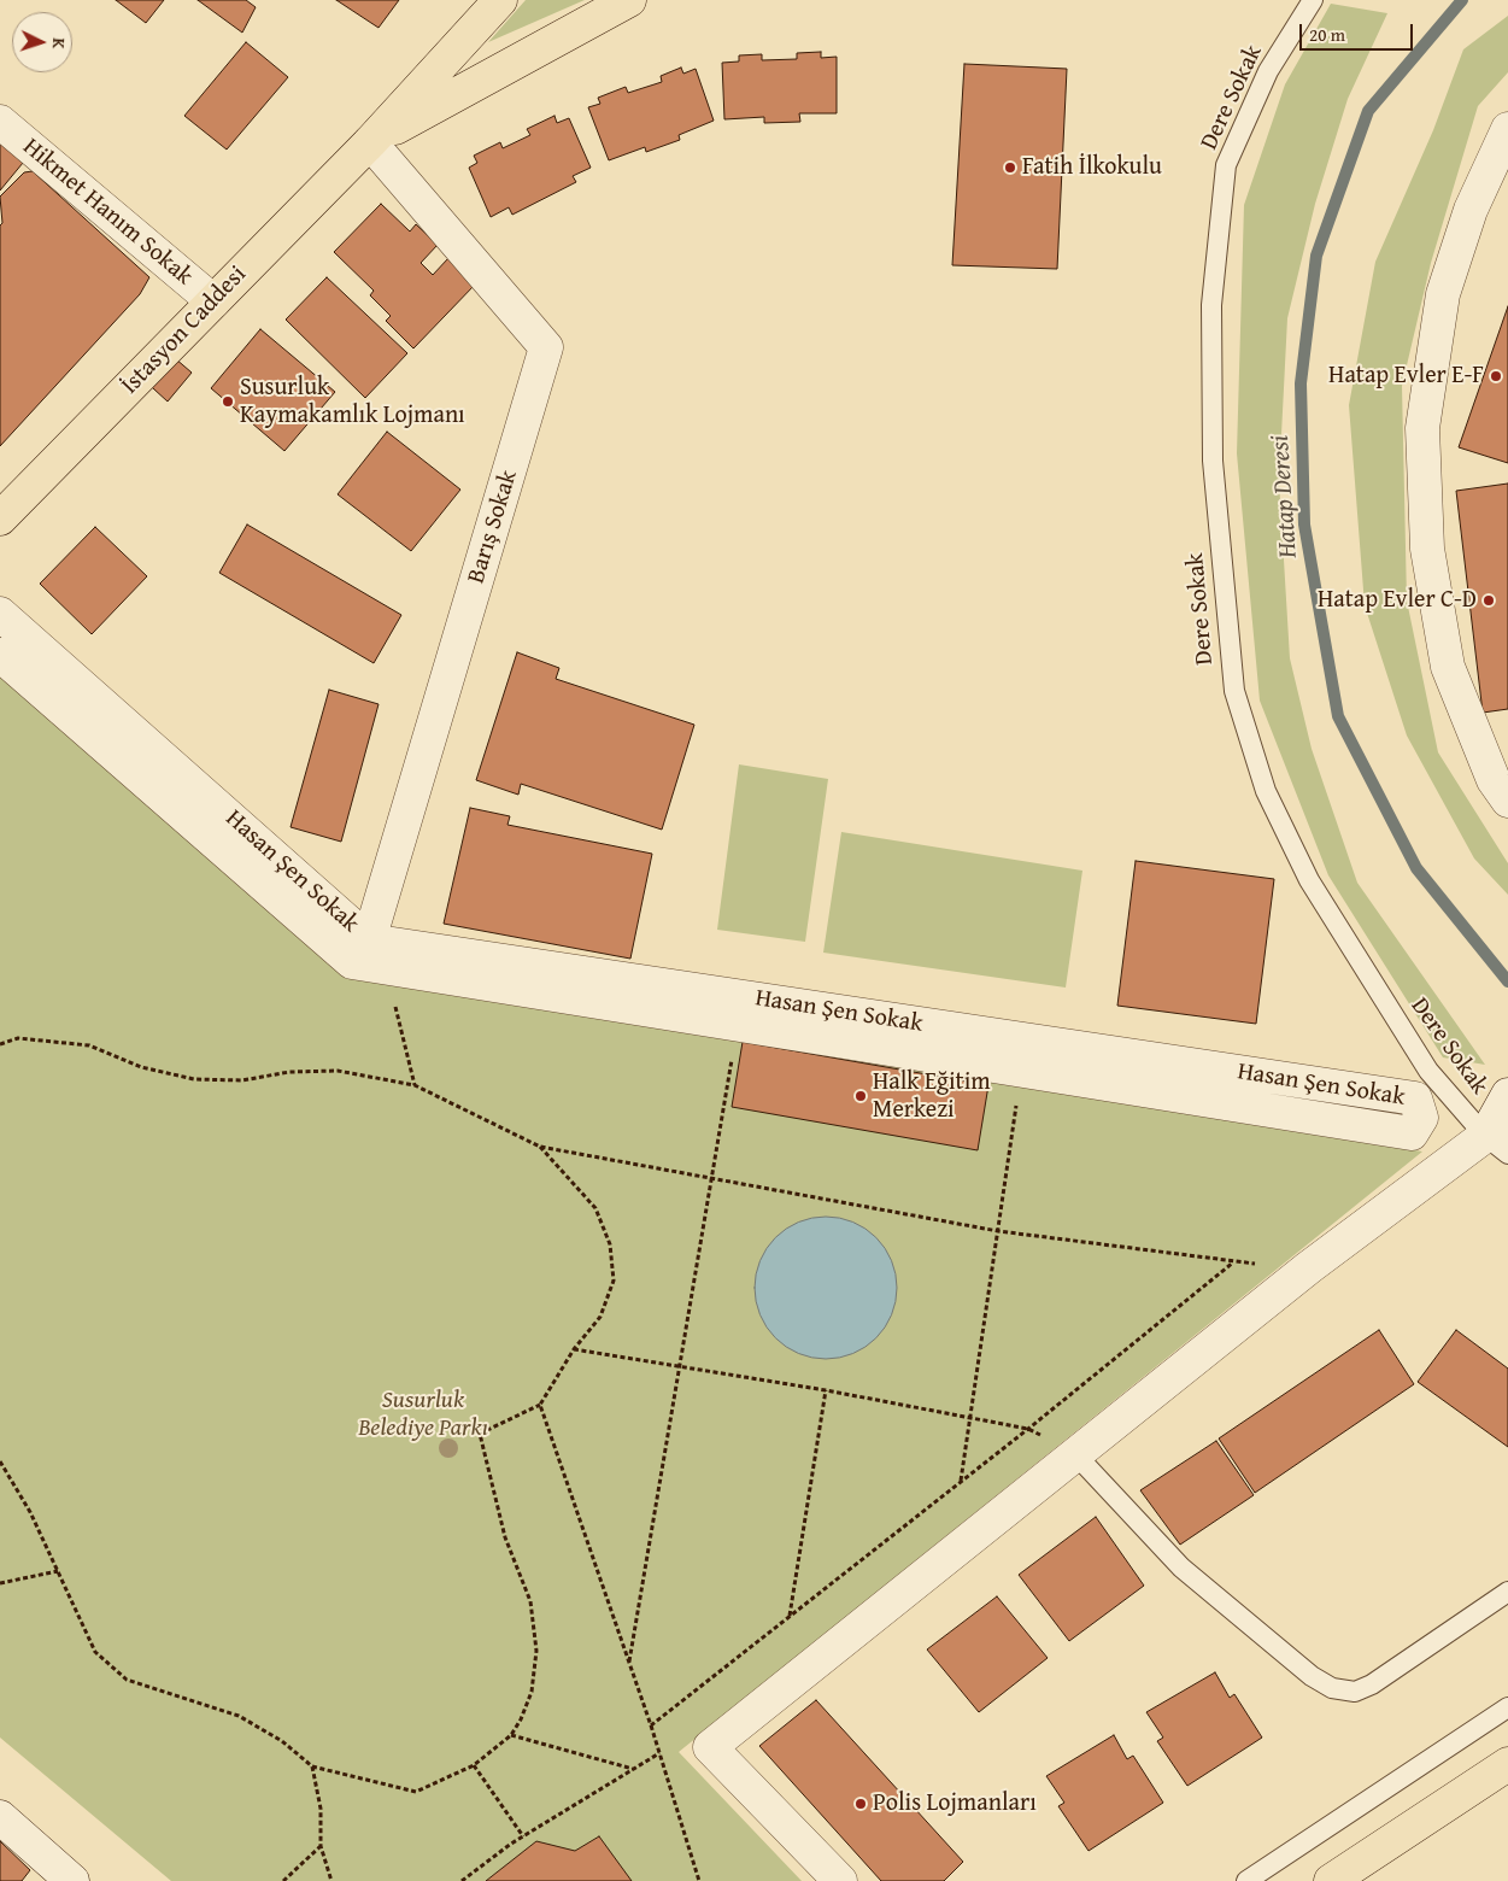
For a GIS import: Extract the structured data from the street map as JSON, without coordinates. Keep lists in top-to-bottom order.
{
  "streets": {
    "main road": ["İstasyon Caddesi"],
    "street": ["Hikmet Hanım Sokak", "Barış Sokak", "Hasan Şen Sokak"],
    "lane": ["Dere Sokak"]
  },
  "crossings": [
    ["Hikmet Hanım Sokak", "İstasyon Caddesi"],
    ["İstasyon Caddesi", "Barış Sokak"],
    ["Barış Sokak", "Hasan Şen Sokak"]
  ],
  "water": ["Hatap Deresi"],
  "parks": ["Susurluk Belediye Parkı"],
  "places": [
    "Fatih İlkokulu",
    "Hatap Evler E-F",
    "Susurluk Kaymakamlık Lojmanı",
    "Hatap Evler C-D",
    "Halk Eğitim Merkezi",
    "Polis Lojmanları"
  ],
  "scale_bar": "20 m",
  "north": "right"
}
